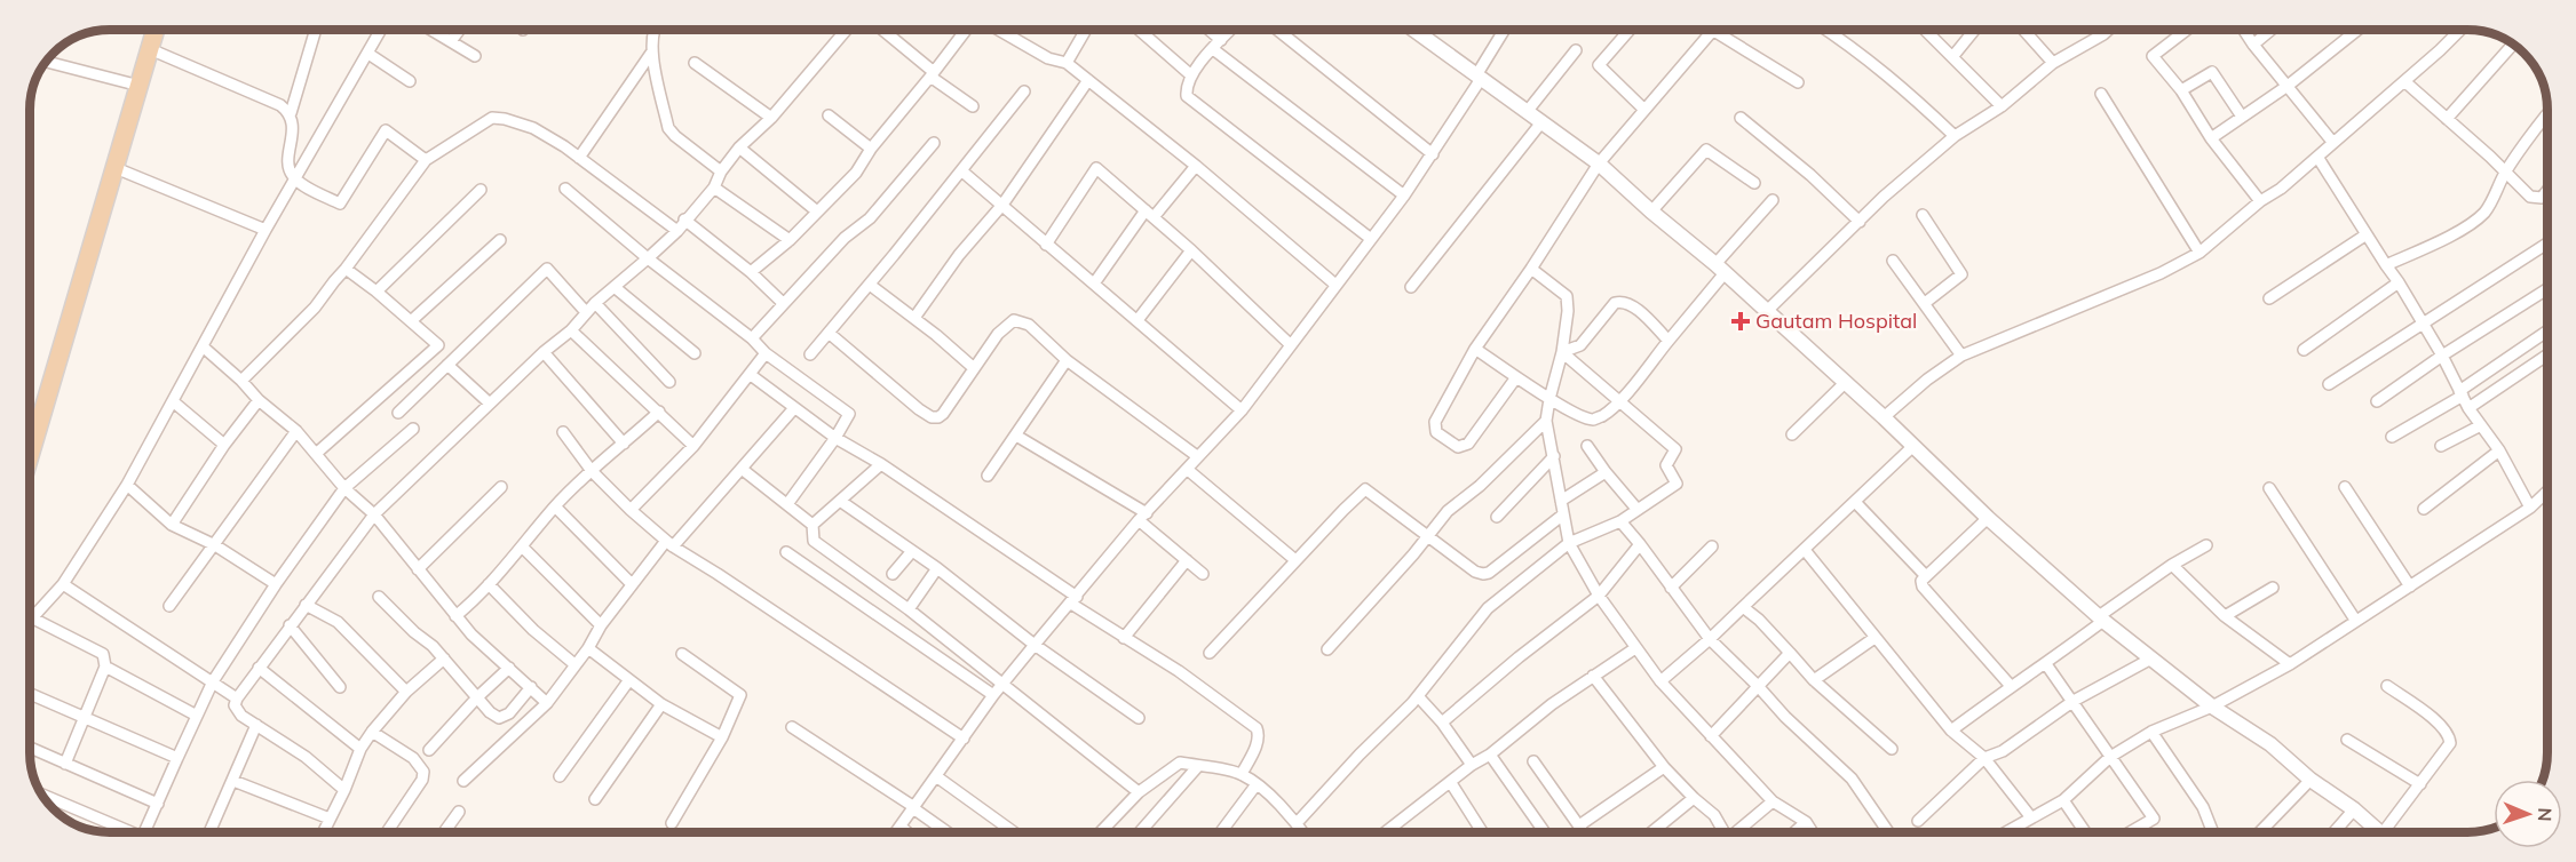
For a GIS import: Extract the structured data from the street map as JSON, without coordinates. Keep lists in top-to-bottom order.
{
  "places": {
    "health": ["Gautam Hospital"]
  },
  "north": "right"
}
